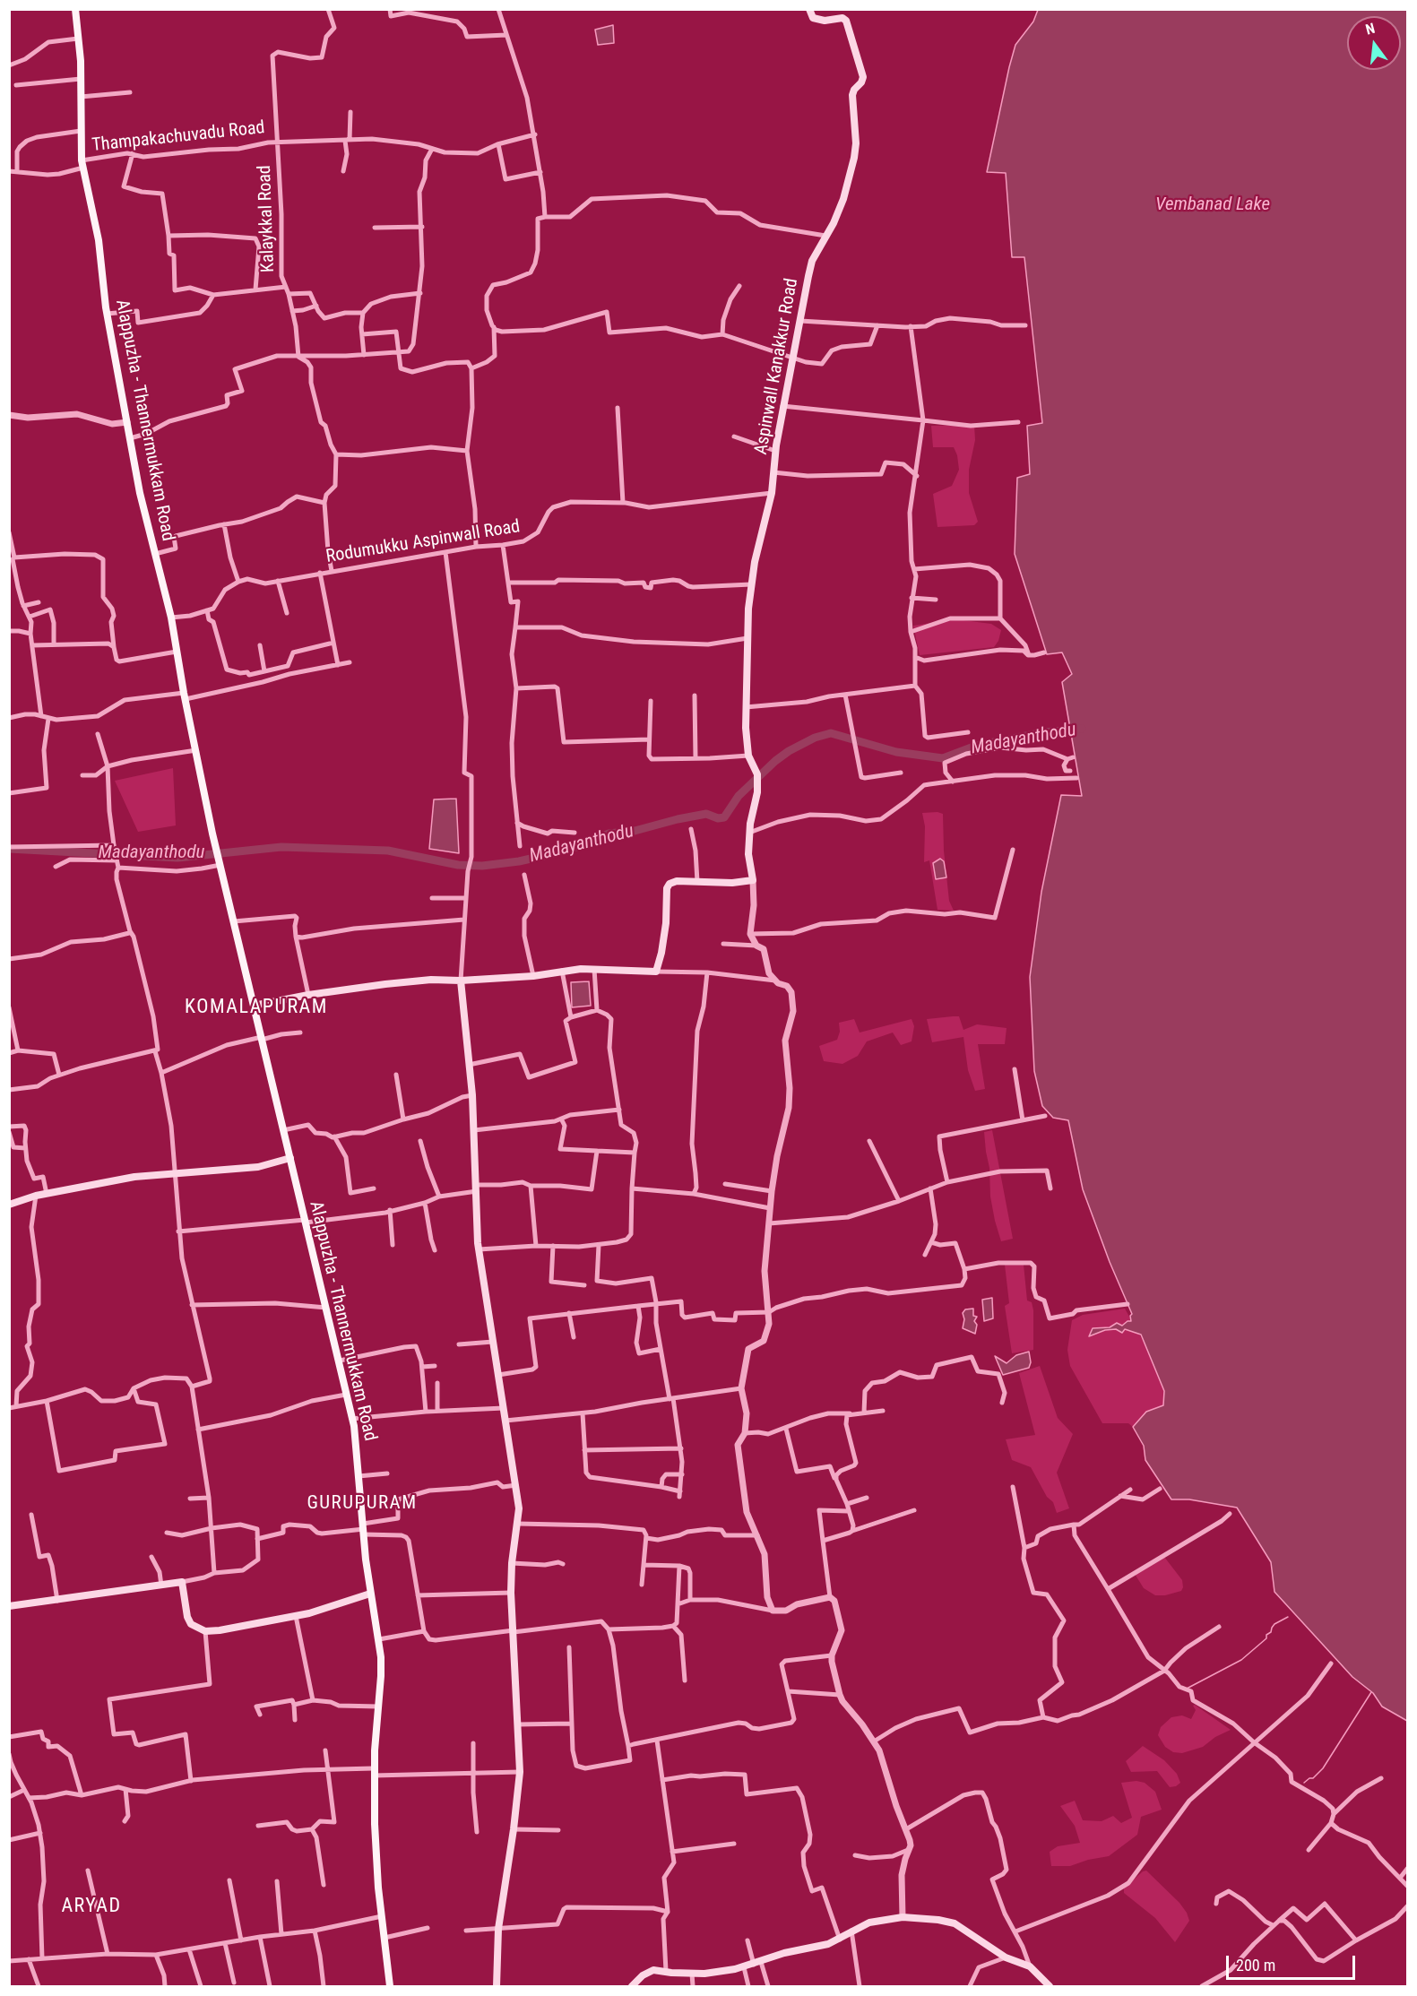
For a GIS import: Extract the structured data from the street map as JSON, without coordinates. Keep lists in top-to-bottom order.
{
  "streets": {
    "main road": ["Aspinwall Kanakkur Road", "Alappuzha - Thannermukkam Road"],
    "street": ["Thampakachuvadu Road", "Kalaykkal Road", "Rodumukku Aspinwall Road"]
  },
  "crossings": [
    ["Thampakachuvadu Road", "Kalaykkal Road"],
    ["Thampakachuvadu Road", "Alappuzha - Thannermukkam Road"],
    ["Aspinwall Kanakkur Road", "Rodumukku Aspinwall Road"]
  ],
  "districts": ["KOMALAPURAM", "GURUPURAM", "ARYAD"],
  "water": ["Vembanad Lake", "Madayanthodu"],
  "scale_bar": "200 m",
  "north": "top"
}
